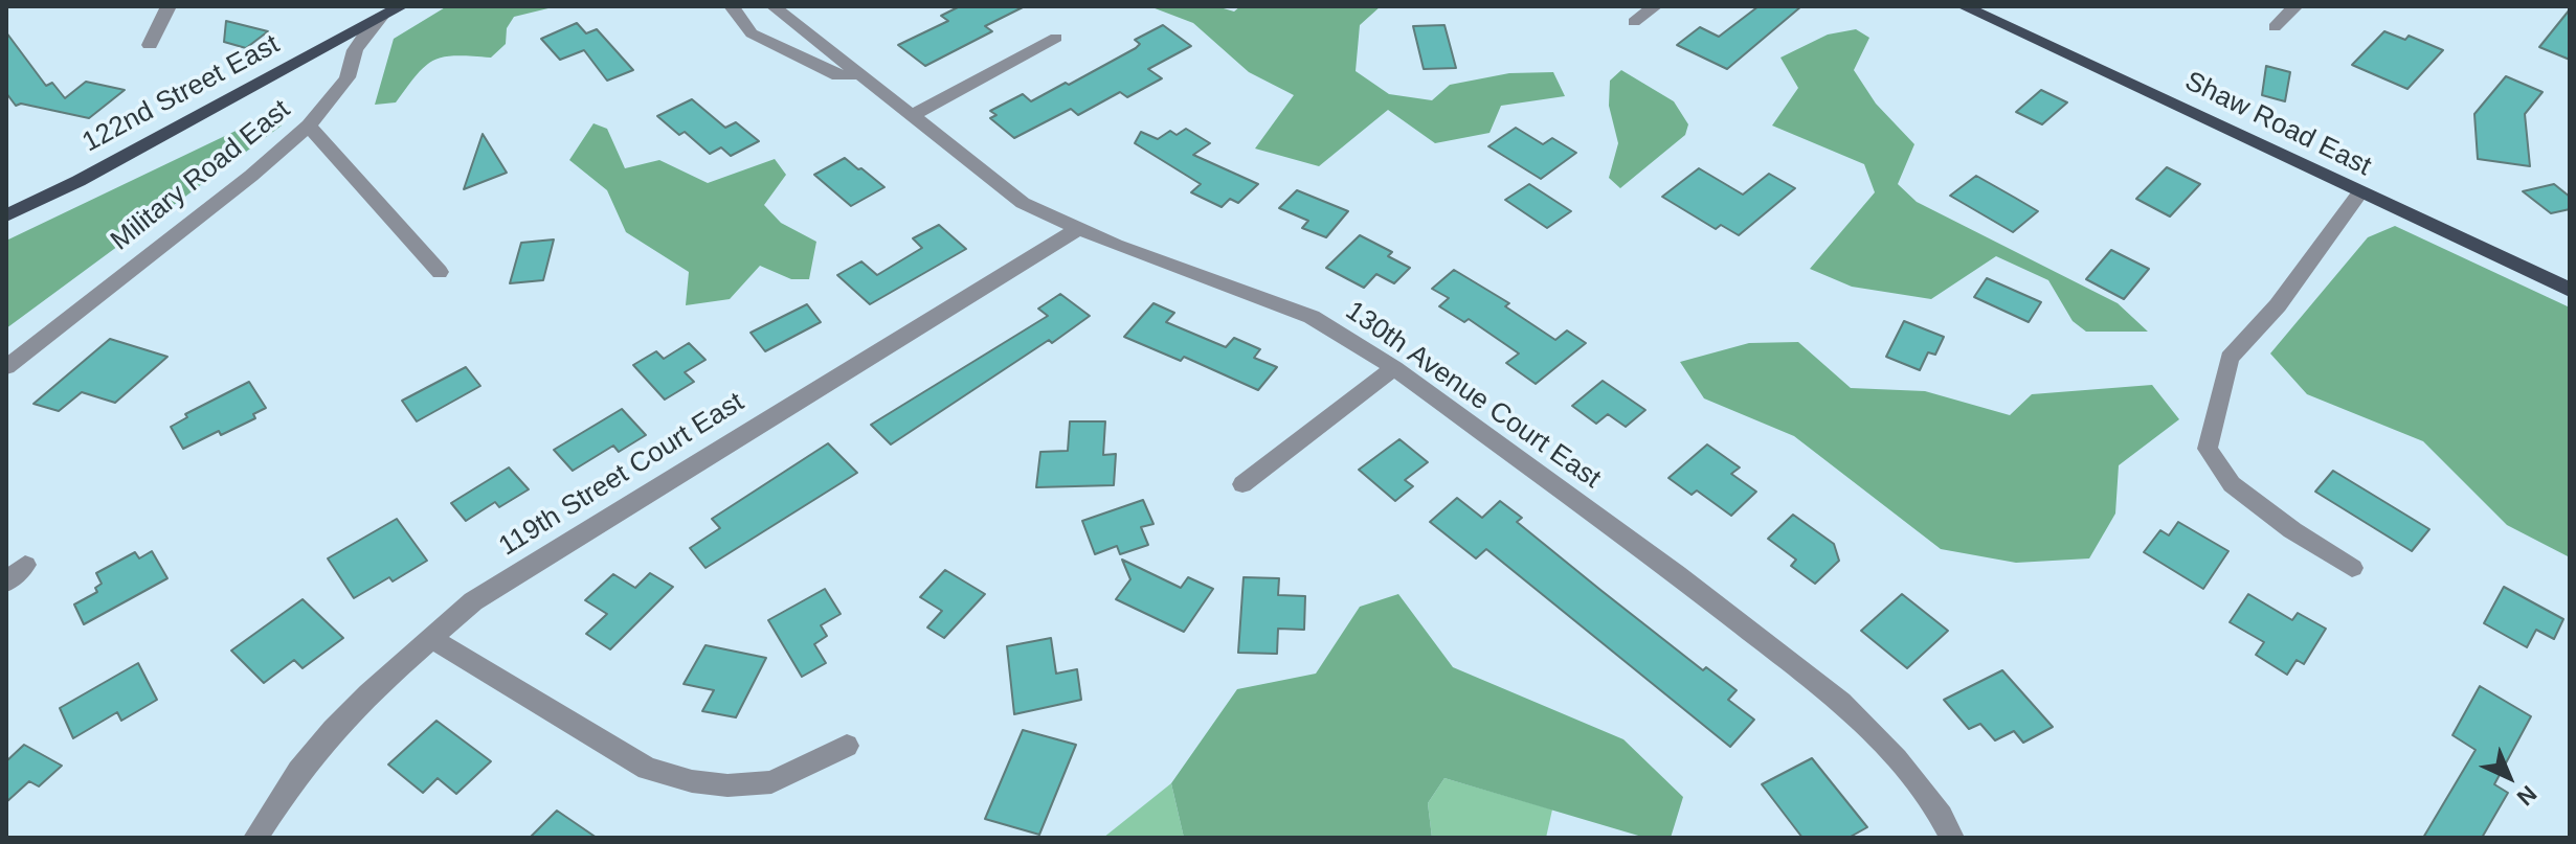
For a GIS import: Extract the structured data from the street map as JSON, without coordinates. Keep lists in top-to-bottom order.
{
  "streets": {
    "main road": ["122nd Street East", "Shaw Road East", "Military Road East"],
    "street": ["130th Avenue Court East", "119th Street Court East"]
  },
  "crossings": [
    ["122nd Street East", "Military Road East"],
    ["130th Avenue Court East", "119th Street Court East"]
  ],
  "north": "bottom right"
}
